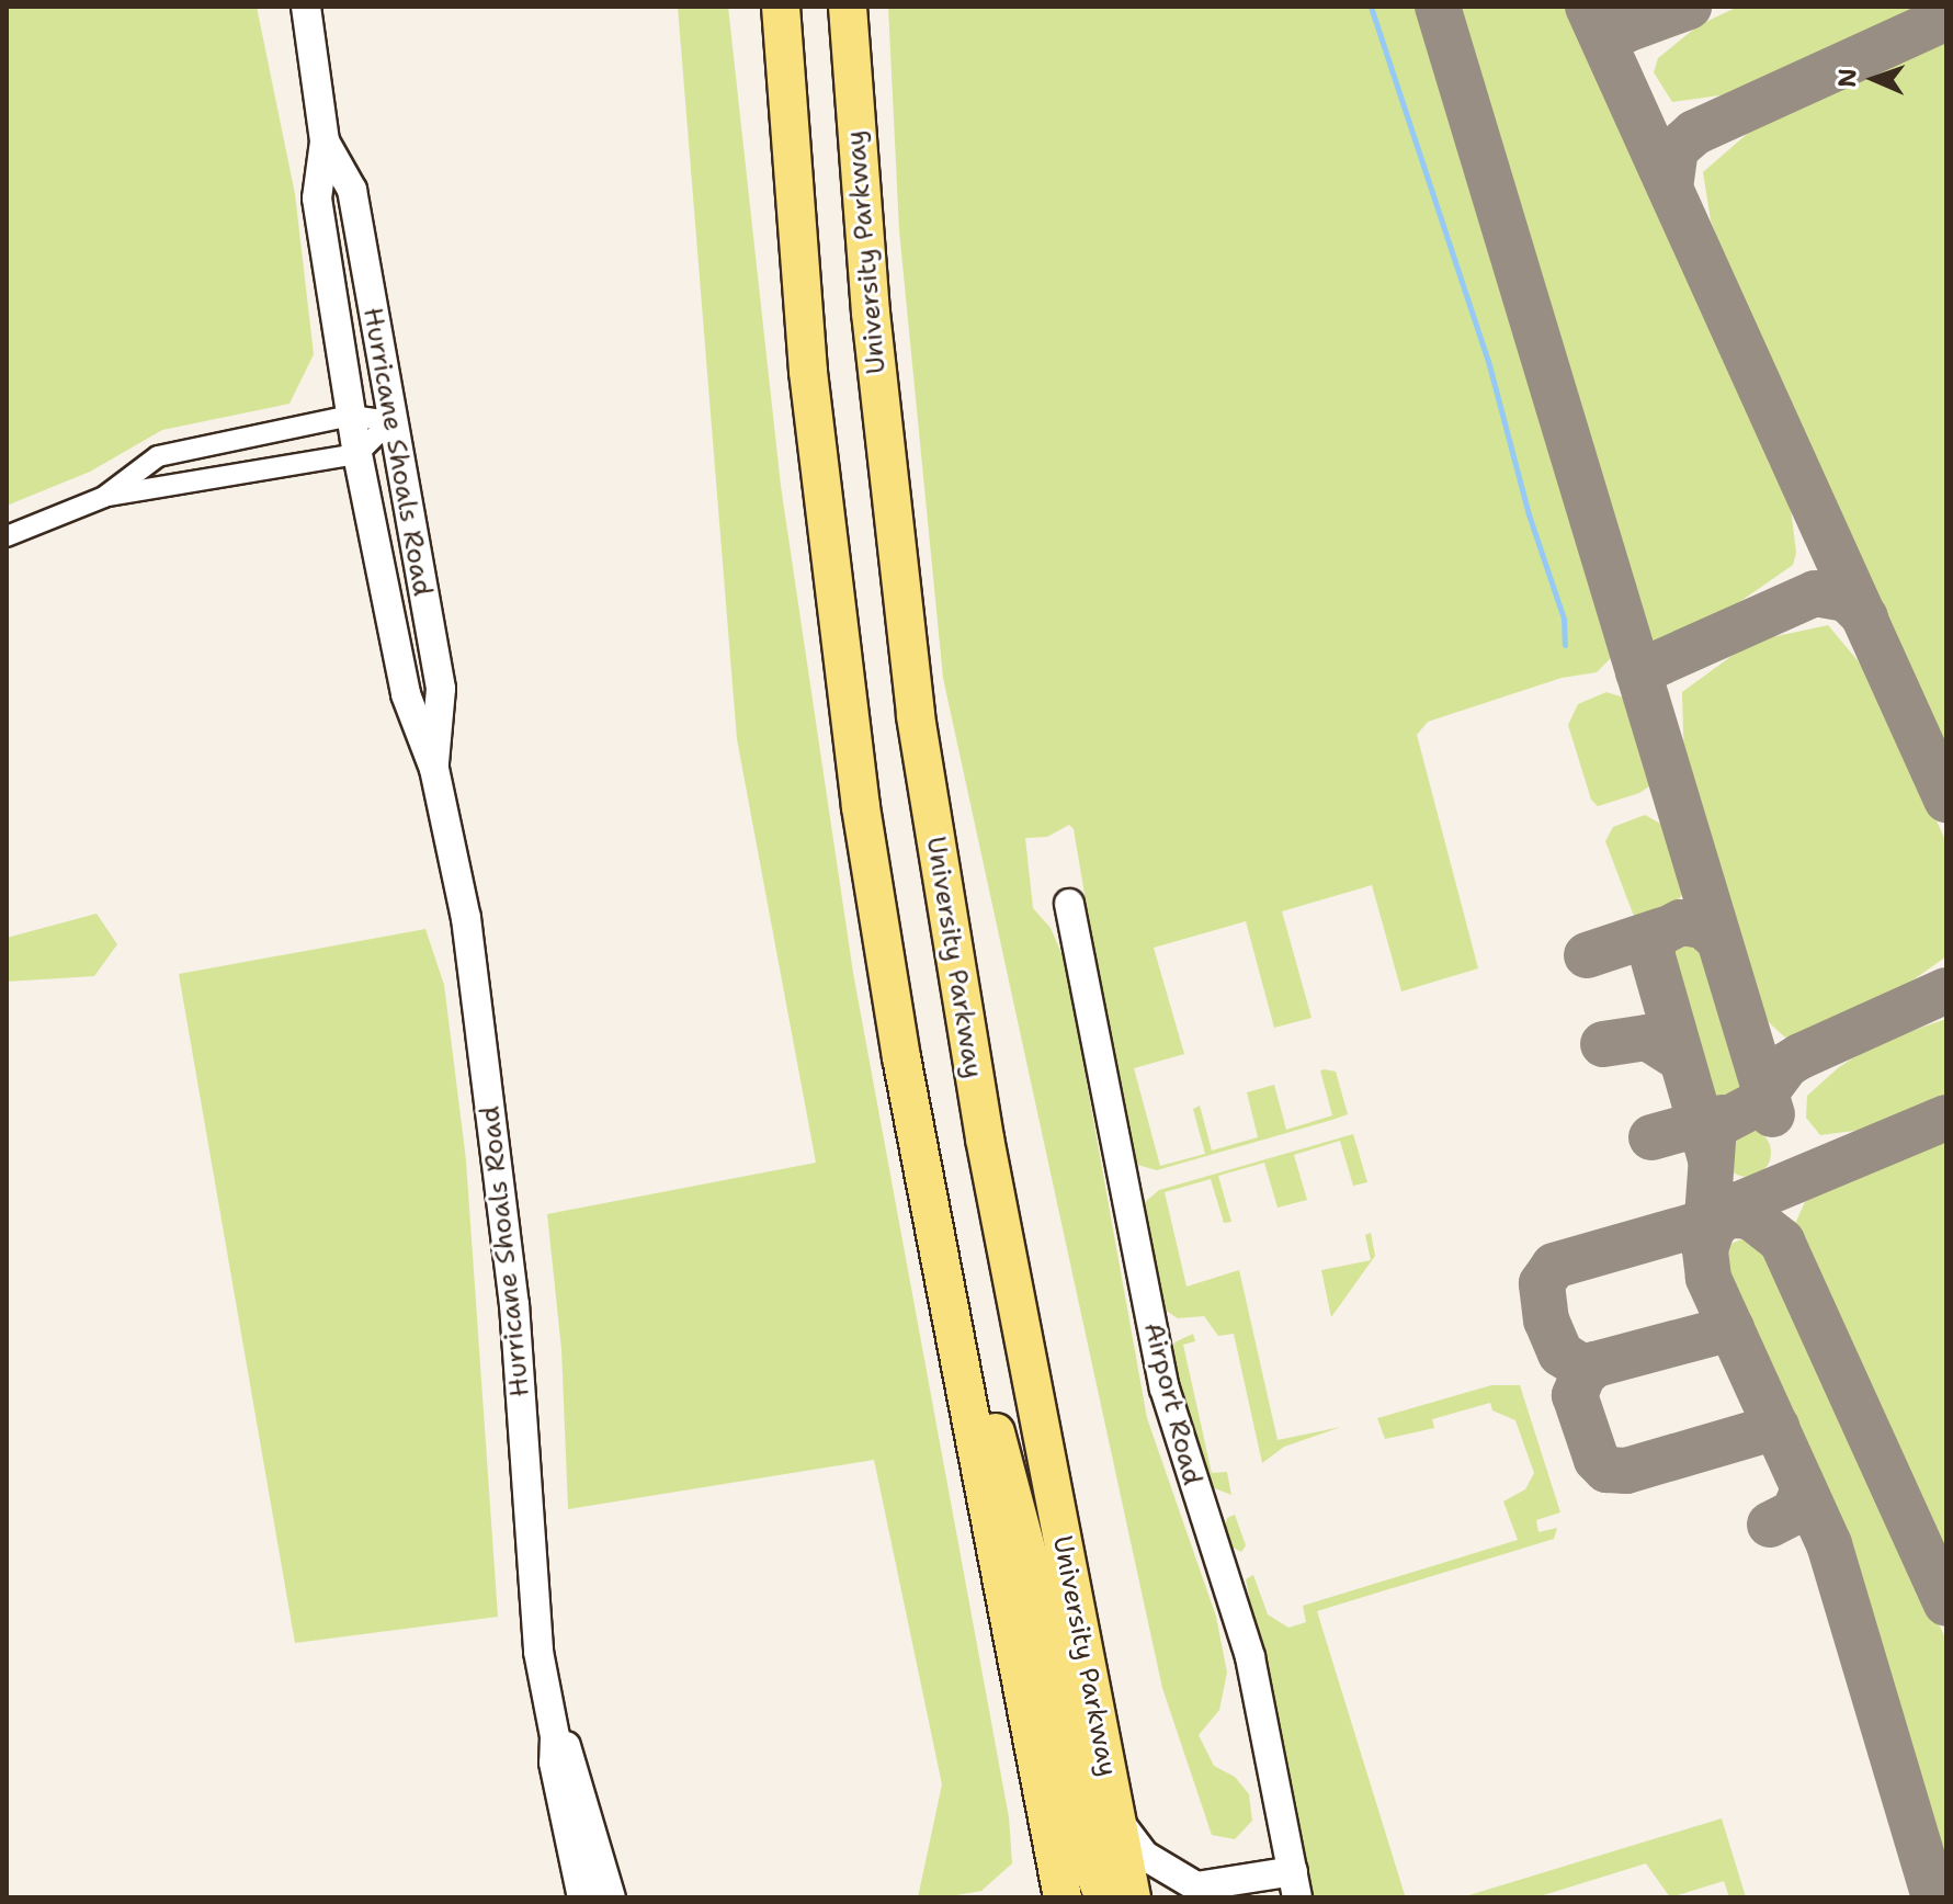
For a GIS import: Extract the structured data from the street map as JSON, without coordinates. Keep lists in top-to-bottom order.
{
  "streets": {
    "highway": ["University Parkway"],
    "street": ["Hurricane Shoals Road", "Airport Road"]
  },
  "north": "left"
}
